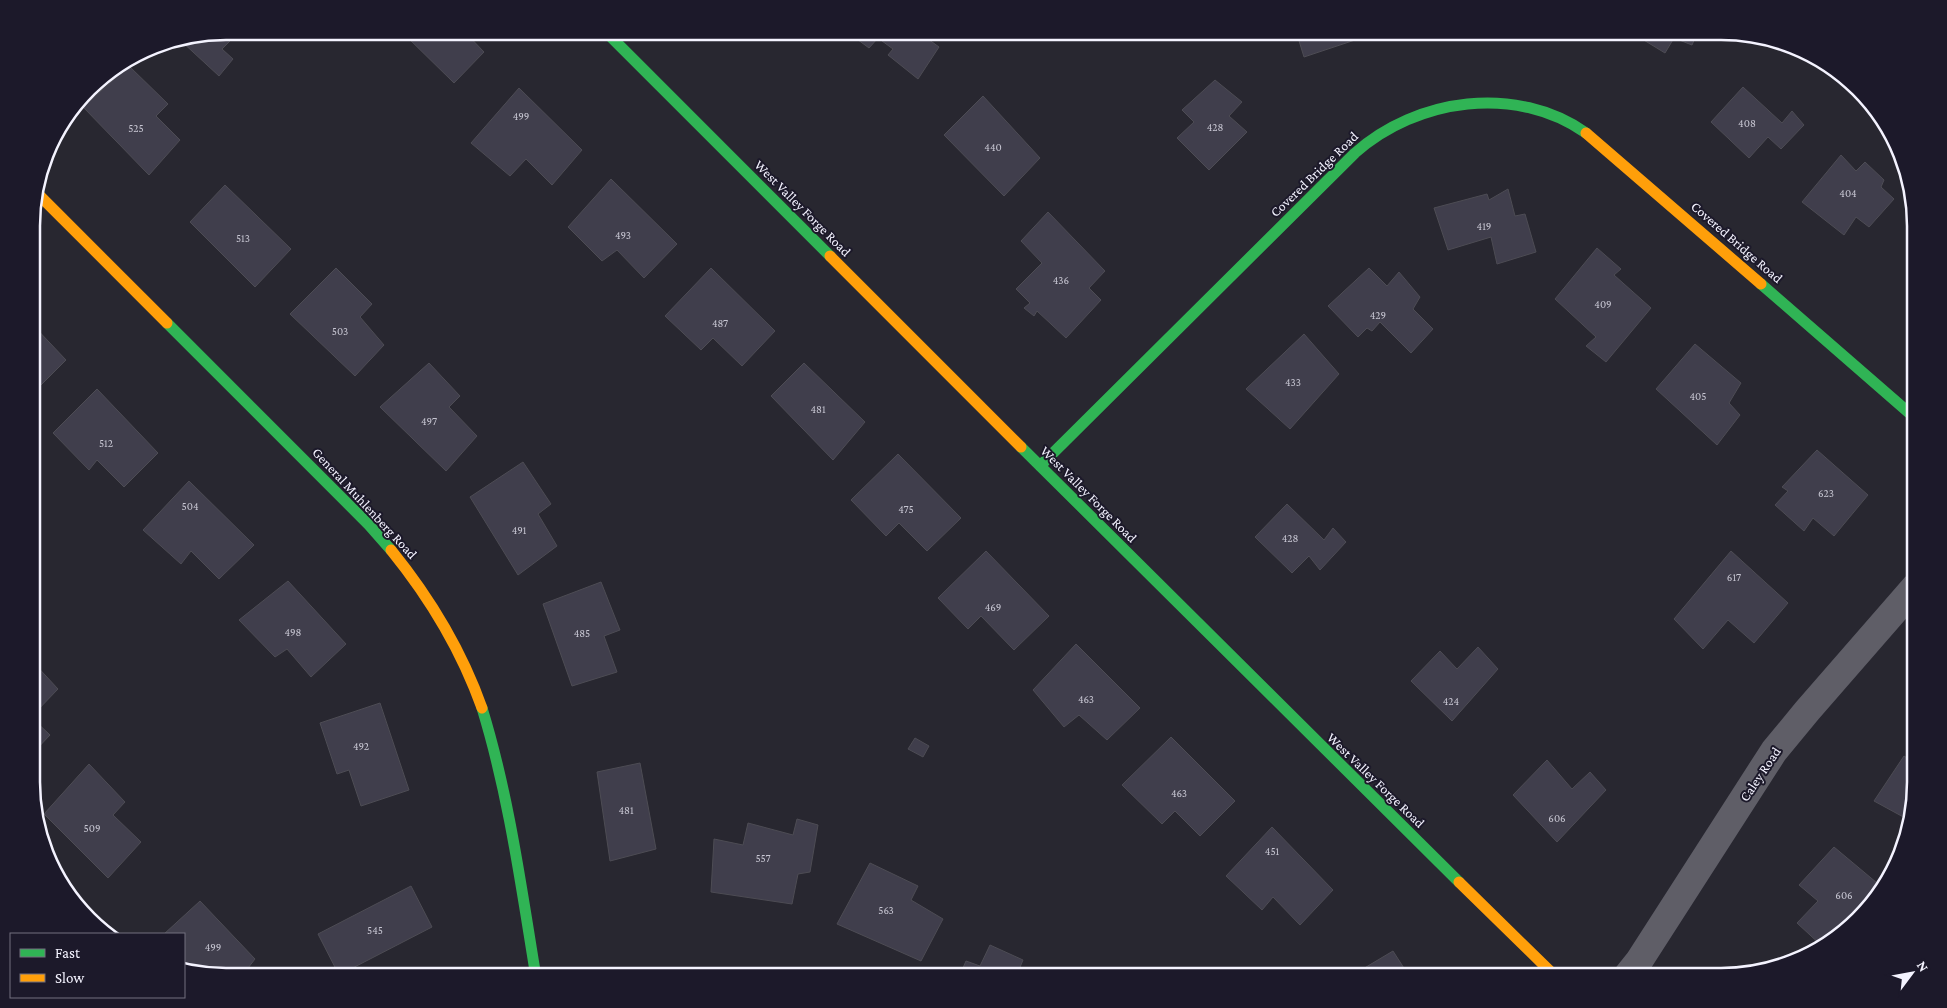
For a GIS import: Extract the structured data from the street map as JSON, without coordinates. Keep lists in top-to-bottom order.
{
  "streets": {
    "street": [
      "Covered Bridge Road",
      "West Valley Forge Road",
      "General Muhlenberg Road",
      "Caley Road"
    ]
  },
  "crossings": [
    ["Covered Bridge Road", "West Valley Forge Road"]
  ],
  "house_numbers": [
    "499",
    "408",
    "428",
    "525",
    "440",
    "404",
    "419",
    "493",
    "513",
    "436",
    "409",
    "429",
    "487",
    "503",
    "433",
    "405",
    "481",
    "497",
    "512",
    "623",
    "504",
    "475",
    "491",
    "428",
    "617",
    "469",
    "498",
    "485",
    "463",
    "424",
    "492",
    "463",
    "481",
    "606",
    "509",
    "451",
    "557",
    "606",
    "563",
    "545",
    "499"
  ],
  "legend": ["Fast", "Slow"],
  "north": "top right"
}
